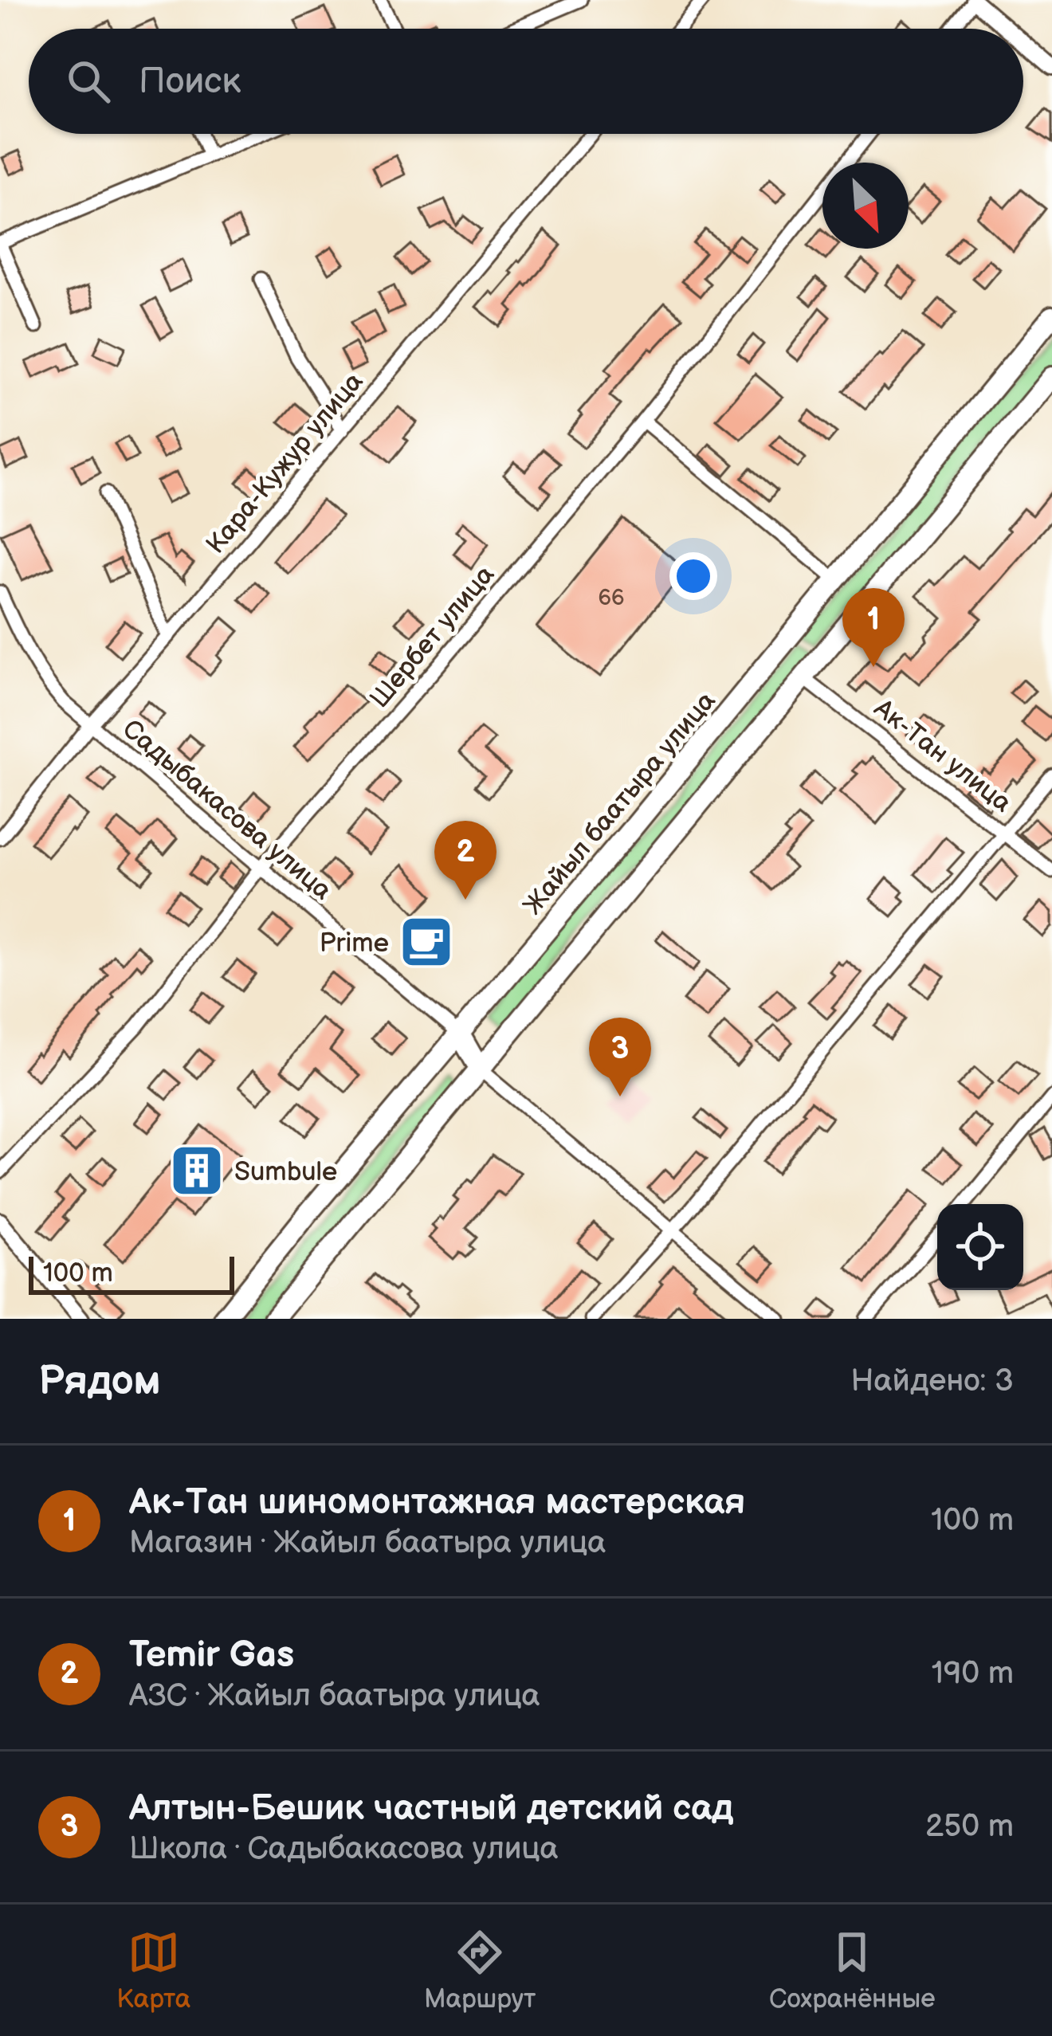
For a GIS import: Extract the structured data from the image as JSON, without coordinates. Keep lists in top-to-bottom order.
{
  "streets": {
    "main road": ["Жайыл баатыра улица"],
    "street": [
      "Кара-Кужур улица",
      "Шербет улица",
      "Ак-Тан улица",
      "Садыбакасова улица"
    ]
  },
  "crossings": [
    ["Кара-Кужур улица", "Садыбакасова улица"],
    ["Шербет улица", "Садыбакасова улица"],
    ["Жайыл баатыра улица", "Садыбакасова улица"]
  ],
  "places": {
    "cafe": ["Prime"],
    "building": ["Sumbule"]
  },
  "house_numbers": ["66"],
  "scale_bar": "100 m",
  "north": "bottom right",
  "page": {
    "search": "Поиск",
    "pins": ["1", "2", "3"],
    "scale": "100 m",
    "heading": ["Рядом", "Найдено: 3"],
    "list": [
      {
        "mark": "1",
        "name": "Ак-Тан шиномонтажная мастерская",
        "note": "Магазин · Жайыл баатыра улица",
        "value": "100 m"
      },
      {
        "mark": "2",
        "name": "Temir Gas",
        "note": "АЗС · Жайыл баатыра улица",
        "value": "190 m"
      },
      {
        "mark": "3",
        "name": "Алтын-Бешик частный детский сад",
        "note": "Школа · Садыбакасова улица",
        "value": "250 m"
      }
    ],
    "nav": ["Карта", "Маршрут", "Сохранённые"]
  }
}
